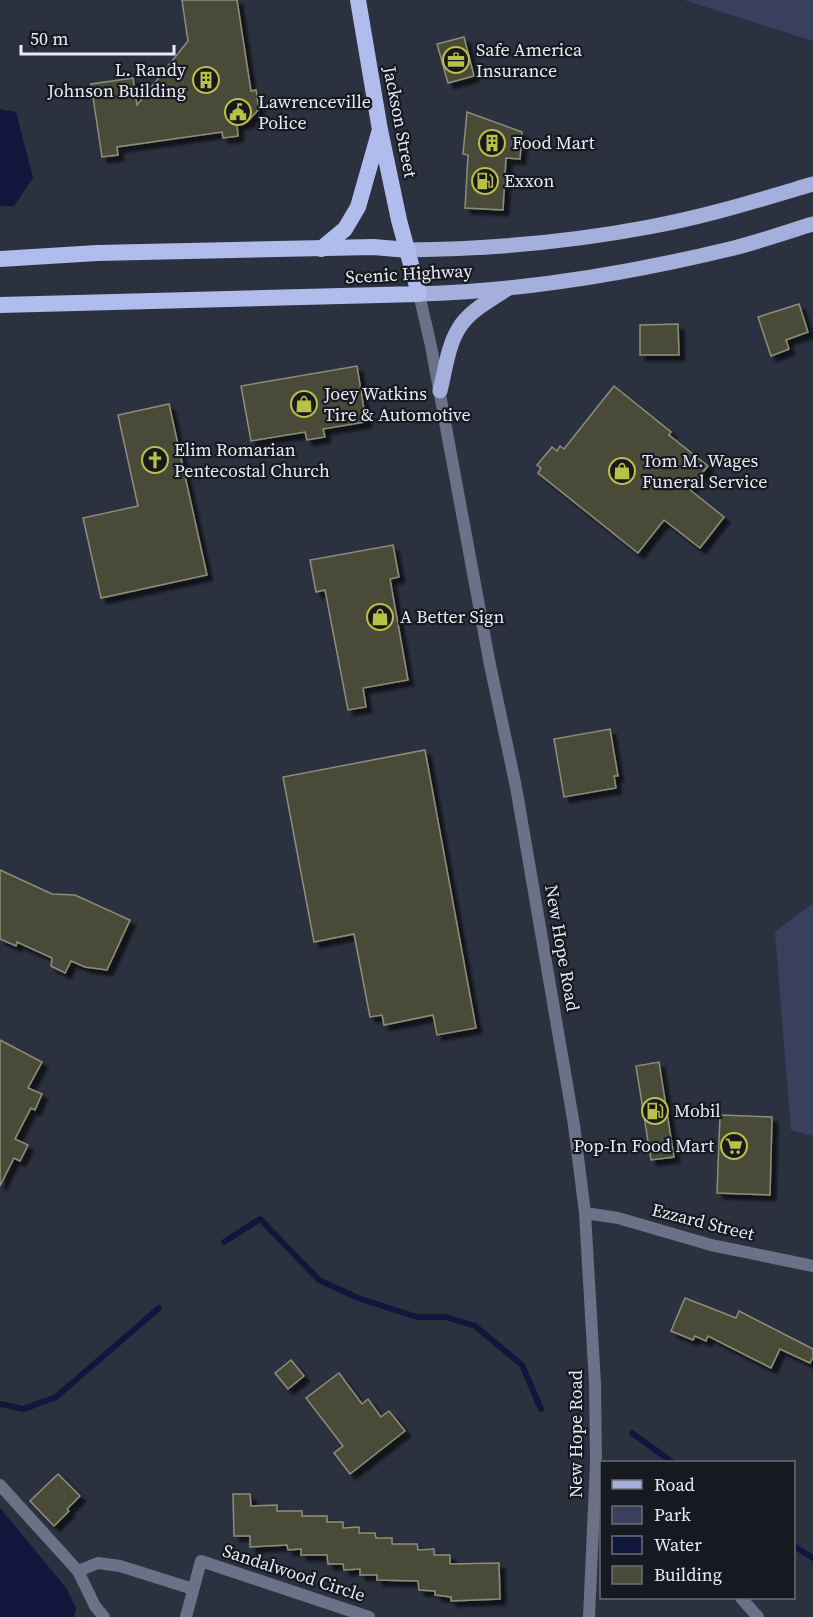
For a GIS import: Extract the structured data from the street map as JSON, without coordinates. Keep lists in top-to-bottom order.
{
  "streets": {
    "highway": ["Jackson Street", "Scenic Highway"],
    "street": ["New Hope Road", "Ezzard Street", "Sandalwood Circle"]
  },
  "crossings": [
    ["Jackson Street", "Scenic Highway"],
    ["Jackson Street", "New Hope Road"],
    ["Scenic Highway", "New Hope Road"],
    ["New Hope Road", "Ezzard Street"]
  ],
  "places": {
    "office": ["Safe America Insurance"],
    "building": ["L. Randy Johnson Building", "Food Mart"],
    "public building": ["Lawrenceville Police"],
    "fuel station": ["Exxon", "Mobil"],
    "shop": ["Joey Watkins Tire & Automotive", "Tom M. Wages Funeral Service", "A Better Sign"],
    "church": ["Elim Romarian Pentecostal Church"],
    "supermarket": ["Pop-In Food Mart"]
  },
  "legend": [
    "Road",
    "Park",
    "Water",
    "Building"
  ],
  "scale_bar": "50 m"
}
